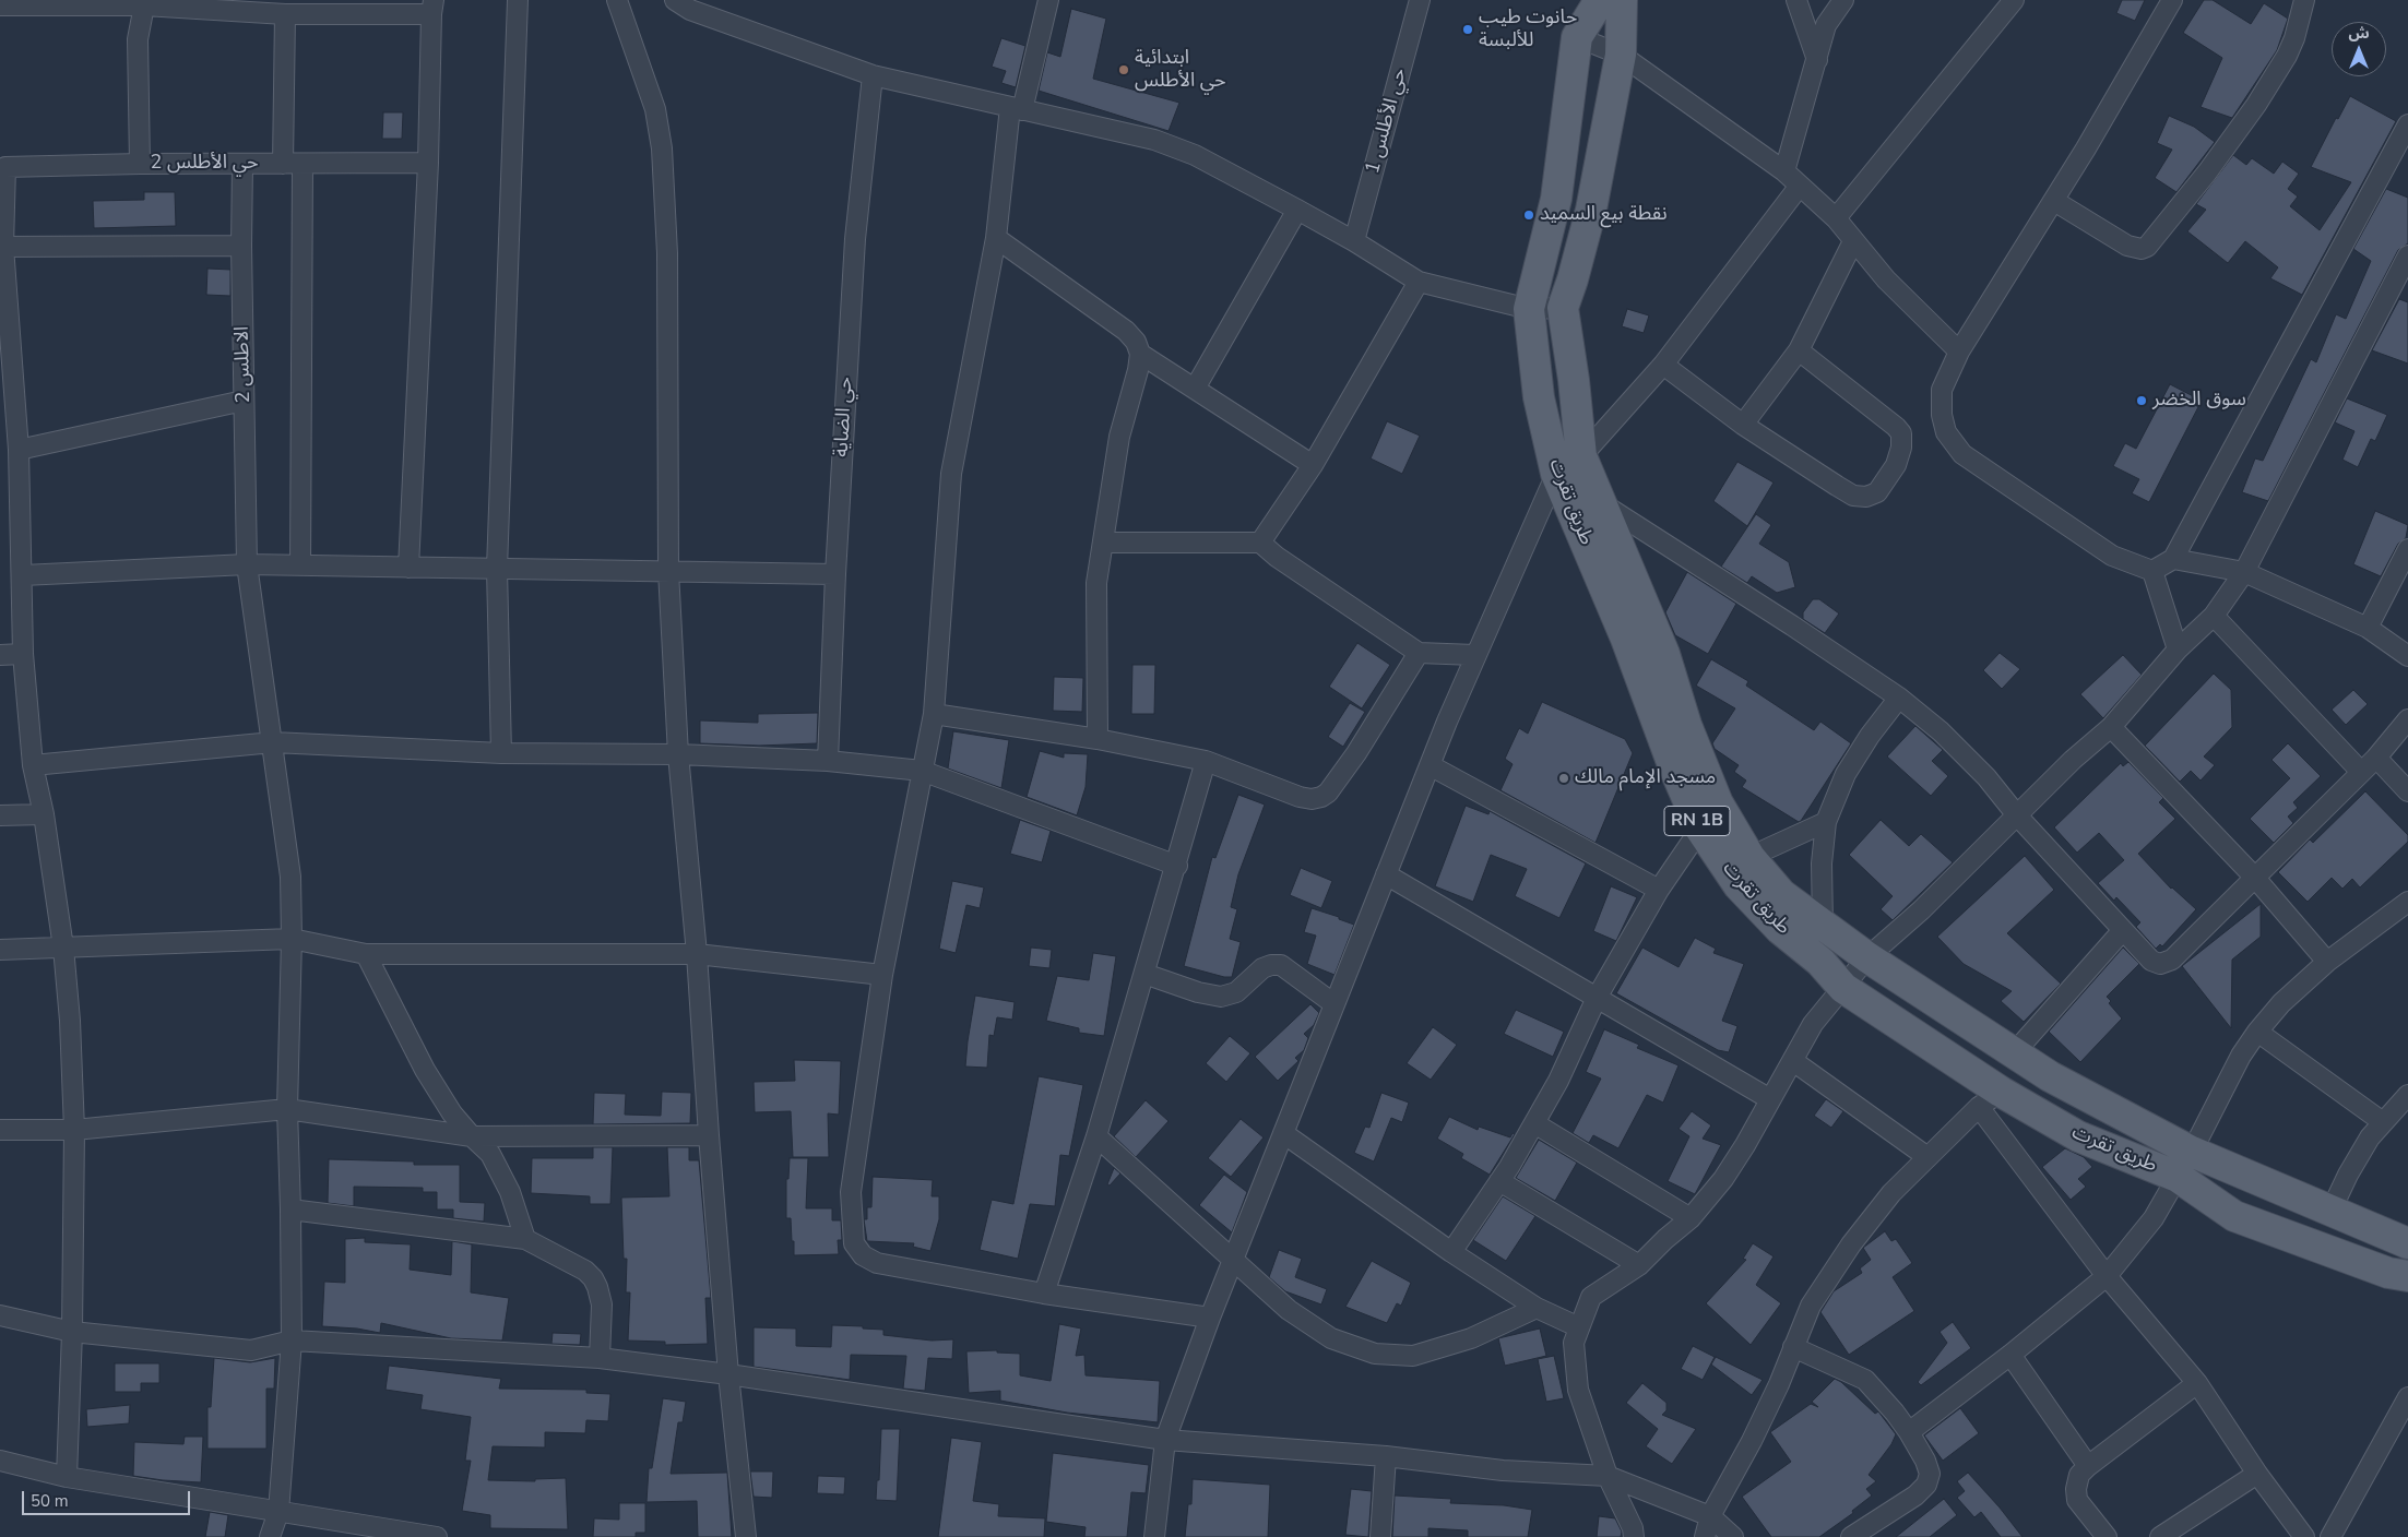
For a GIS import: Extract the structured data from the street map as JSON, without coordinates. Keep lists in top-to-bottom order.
{
  "streets": {
    "main road": ["طريق تقرت", "RN 1B"],
    "street": [
      "حي الأطلس 1",
      "حي الأطلس 2",
      "الاطلس 2",
      "حي الضاية"
    ]
  },
  "crossings": [
    ["حي الأطلس 2", "الاطلس 2"]
  ],
  "places": [
    "حانوت طيب للألبسة",
    "ابتدائية حي الأطلس",
    "نقطة بيع السميد",
    "سوق الخضر",
    "مسجد الإمام مالك"
  ],
  "scale_bar": "50 m",
  "north": "top"
}
